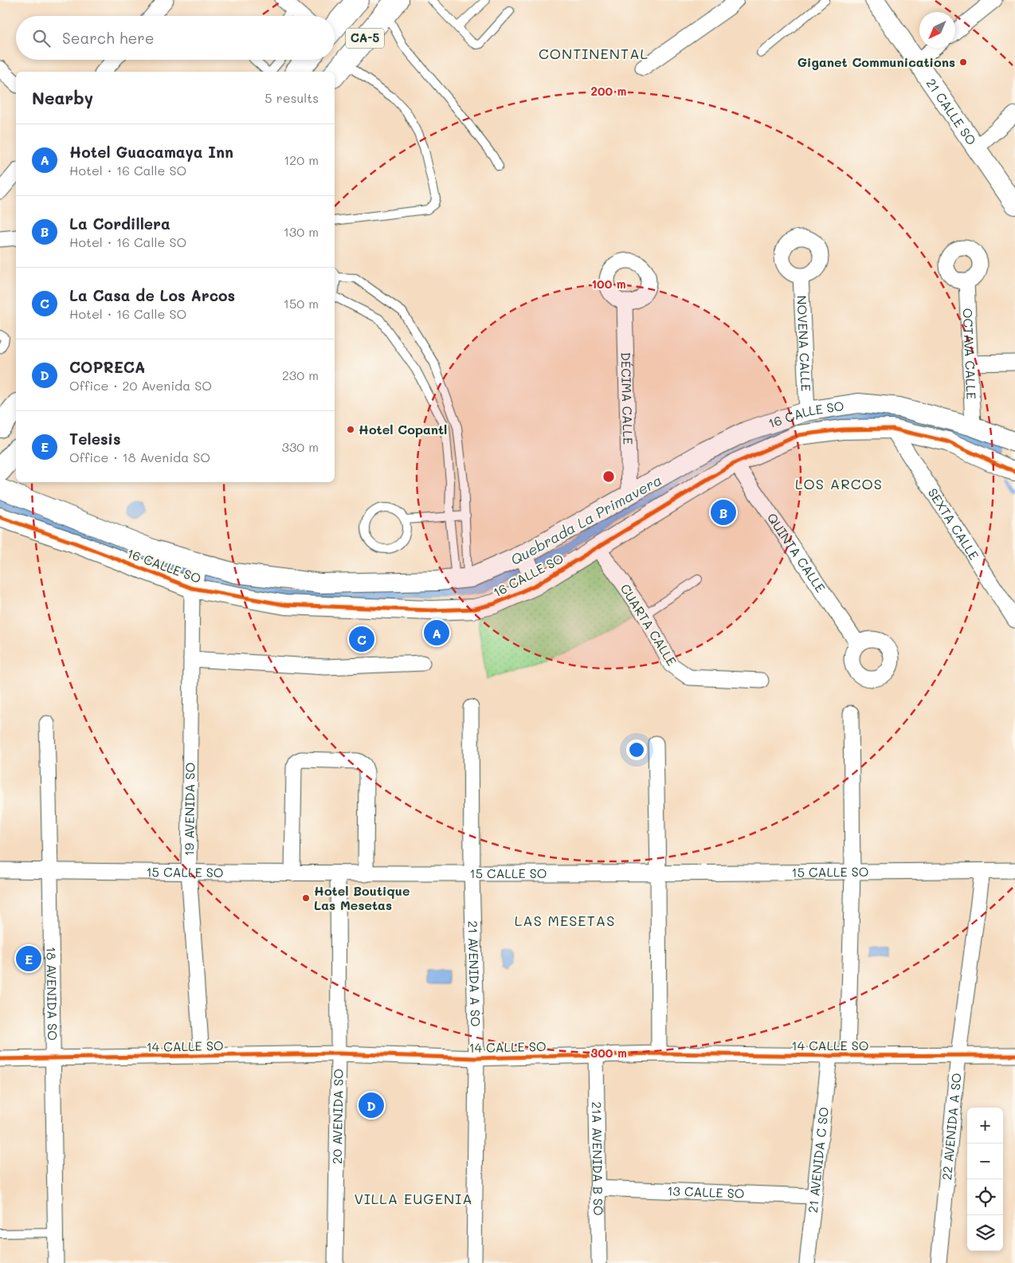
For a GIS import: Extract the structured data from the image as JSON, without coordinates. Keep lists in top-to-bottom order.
{
  "streets": {
    "highway": ["CA-5"],
    "street": [
      "21 CALLE SO",
      "NOVENA CALLE",
      "OCTAVA CALLE",
      "DÉCIMA CALLE",
      "16 CALLE SO",
      "SEXTA CALLE",
      "QUINTA CALLE",
      "CUARTA CALLE",
      "19 AVENIDA SO",
      "15 CALLE SO",
      "21 AVENIDA A SO",
      "18 AVENIDA SO",
      "14 CALLE SO",
      "20 AVENIDA SO",
      "22 AVENIDA A SO",
      "21A AVENIDA B SO",
      "21 AVENIDA C SO",
      "13 CALLE SO"
    ]
  },
  "crossings": [
    ["NOVENA CALLE", "16 CALLE SO"],
    ["OCTAVA CALLE", "16 CALLE SO"],
    ["DÉCIMA CALLE", "16 CALLE SO"],
    ["16 CALLE SO", "SEXTA CALLE"],
    ["16 CALLE SO", "QUINTA CALLE"],
    ["16 CALLE SO", "CUARTA CALLE"],
    ["16 CALLE SO", "19 AVENIDA SO"],
    ["19 AVENIDA SO", "15 CALLE SO"],
    ["19 AVENIDA SO", "14 CALLE SO"],
    ["15 CALLE SO", "21 AVENIDA A SO"],
    ["15 CALLE SO", "18 AVENIDA SO"],
    ["15 CALLE SO", "20 AVENIDA SO"],
    ["15 CALLE SO", "22 AVENIDA A SO"],
    ["21 AVENIDA A SO", "14 CALLE SO"],
    ["18 AVENIDA SO", "14 CALLE SO"],
    ["14 CALLE SO", "20 AVENIDA SO"],
    ["14 CALLE SO", "22 AVENIDA A SO"],
    ["14 CALLE SO", "21A AVENIDA B SO"],
    ["14 CALLE SO", "21 AVENIDA C SO"],
    ["21A AVENIDA B SO", "13 CALLE SO"],
    ["21 AVENIDA C SO", "13 CALLE SO"]
  ],
  "districts": [
    "CONTINENTAL",
    "LOS ARCOS",
    "LAS MESETAS",
    "VILLA EUGENIA"
  ],
  "water": ["Quebrada La Primavera"],
  "places": ["Giganet Communications", "Hotel Copantl", "Hotel Boutique Las Mesetas"],
  "north": "bottom left",
  "page": {
    "search": "Search here",
    "heading": ["Nearby", "5 results"],
    "list": [
      {
        "mark": "A",
        "name": "Hotel Guacamaya Inn",
        "note": "Hotel · 16 Calle SO",
        "value": "120 m"
      },
      {
        "mark": "B",
        "name": "La Cordillera",
        "note": "Hotel · 16 Calle SO",
        "value": "130 m"
      },
      {
        "mark": "C",
        "name": "La Casa de Los Arcos",
        "note": "Hotel · 16 Calle SO",
        "value": "150 m"
      },
      {
        "mark": "D",
        "name": "COPRECA",
        "note": "Office · 20 Avenida SO",
        "value": "230 m"
      },
      {
        "mark": "E",
        "name": "Telesis",
        "note": "Office · 18 Avenida SO",
        "value": "330 m"
      }
    ],
    "pins": [
      "B",
      "A",
      "C",
      "E",
      "D"
    ],
    "map_buttons": ["+", "−"]
  },
  "rings": ["200 m", "100 m", "300 m"]
}
